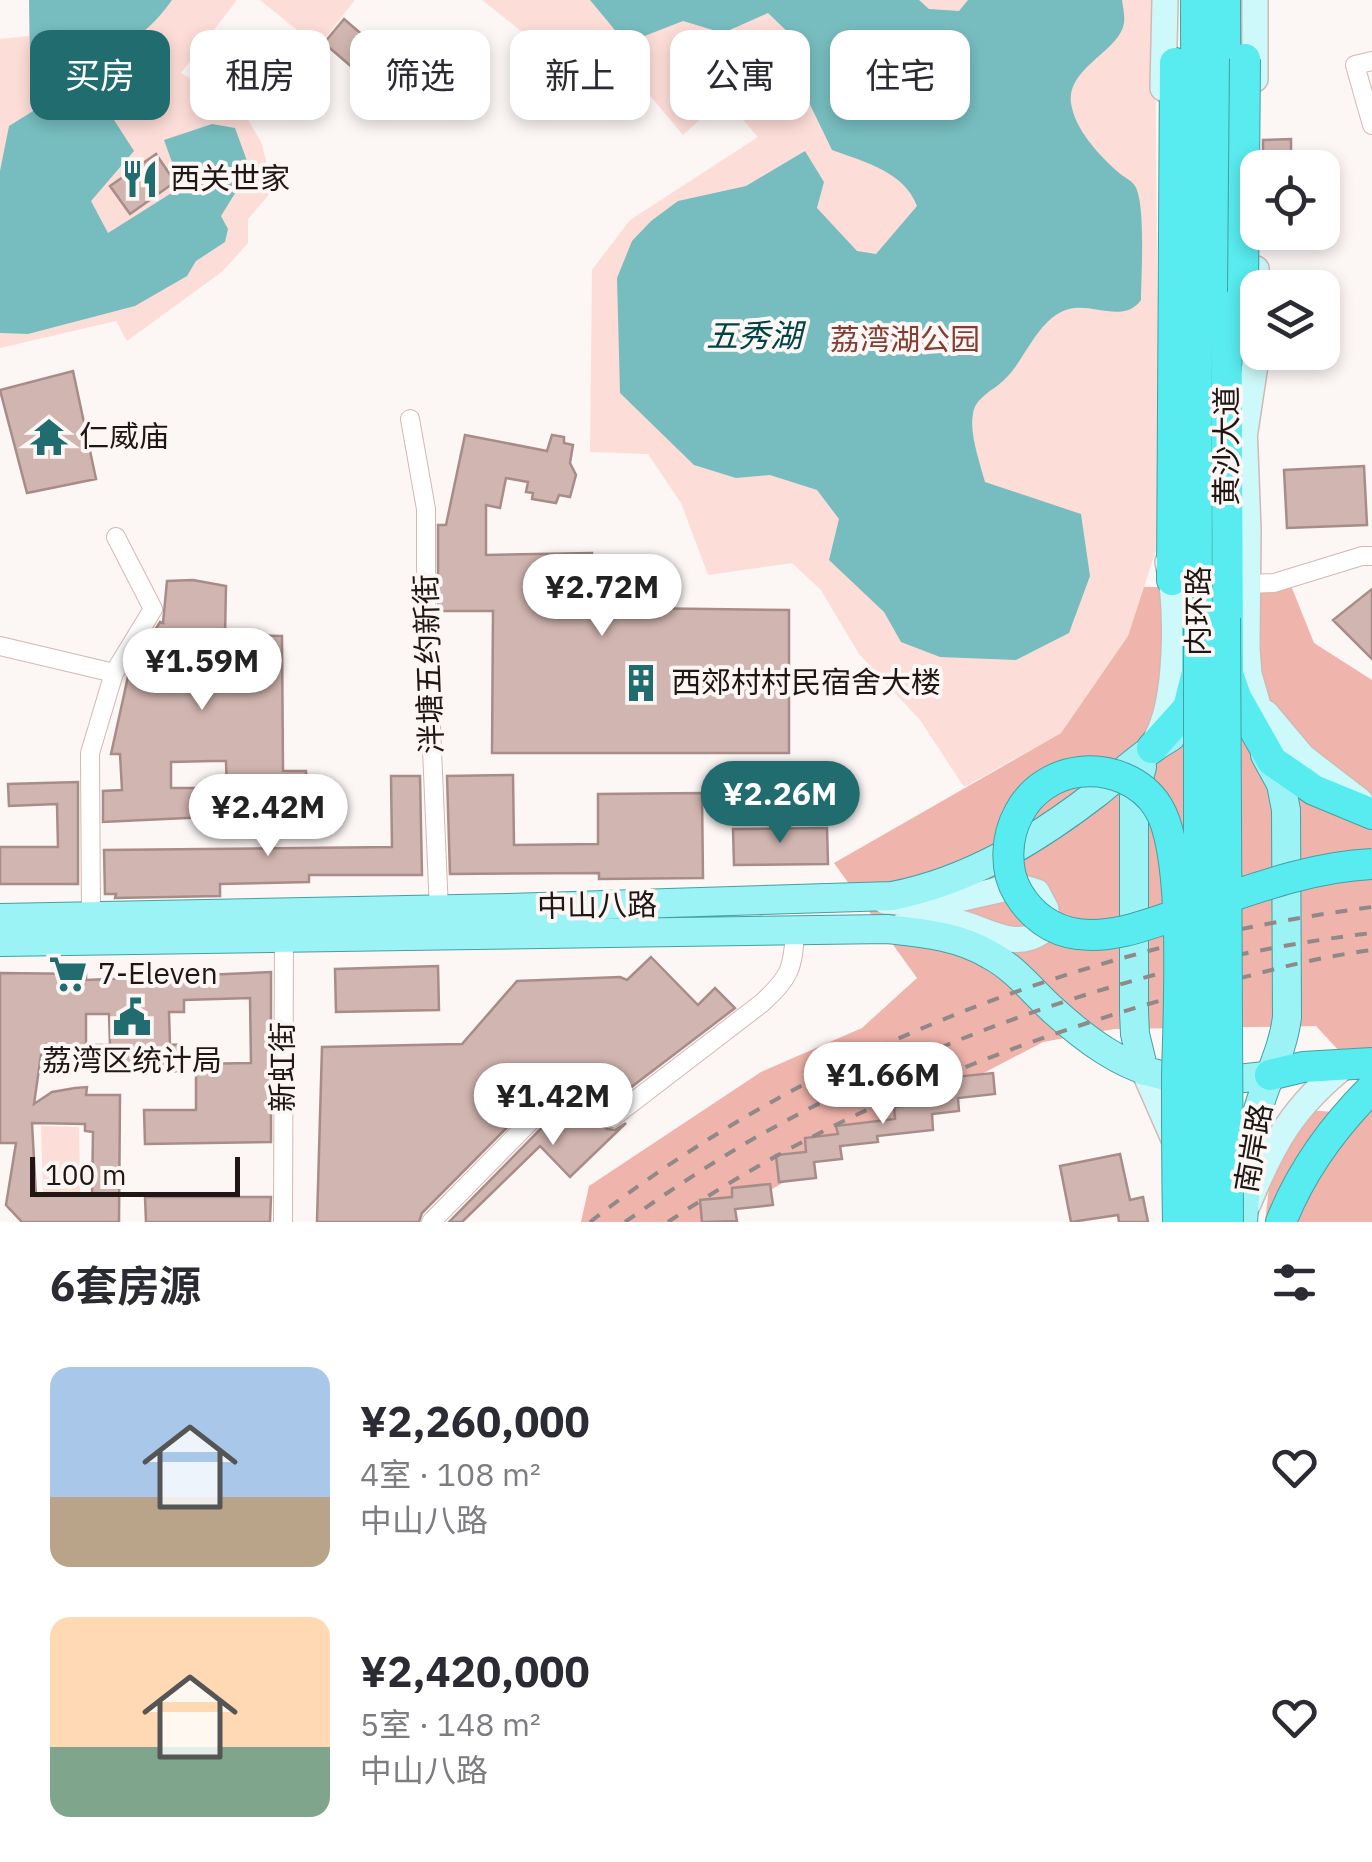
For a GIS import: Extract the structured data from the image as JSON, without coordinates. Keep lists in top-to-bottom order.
{
  "streets": {
    "highway": ["黄沙大道", "内环路"],
    "main road": ["中山八路", "南岸路"],
    "street": ["泮塘五约新街", "新虹街"]
  },
  "crossings": [
    ["黄沙大道", "内环路"],
    ["黄沙大道", "中山八路"],
    ["黄沙大道", "南岸路"],
    ["内环路", "南岸路"],
    ["泮塘五约新街", "中山八路"],
    ["中山八路", "新虹街"],
    ["中山八路", "南岸路"]
  ],
  "water": ["五秀湖"],
  "parks": ["荔湾湖公园"],
  "places": {
    "restaurant": ["西关世家"],
    "temple": ["仁威庙"],
    "building": ["西郊村村民宿舍大楼"],
    "supermarket": ["7-Eleven"],
    "public building": ["荔湾区统计局"]
  },
  "scale_bar": "100 m",
  "page": {
    "chip": [
      "买房",
      "租房",
      "筛选",
      "新上",
      "公寓",
      "住宅"
    ],
    "price": [
      "¥2.72M",
      "¥1.59M",
      "¥2.26M",
      "¥2.42M",
      "¥1.66M",
      "¥1.42M"
    ],
    "scale": "100 m",
    "heading": "6套房源",
    "list": [
      {
        "name": "¥2,260,000",
        "note": "4室 · 108 m² · 中山八路"
      },
      {
        "name": "¥2,420,000",
        "note": "5室 · 148 m² · 中山八路"
      }
    ]
  }
}
